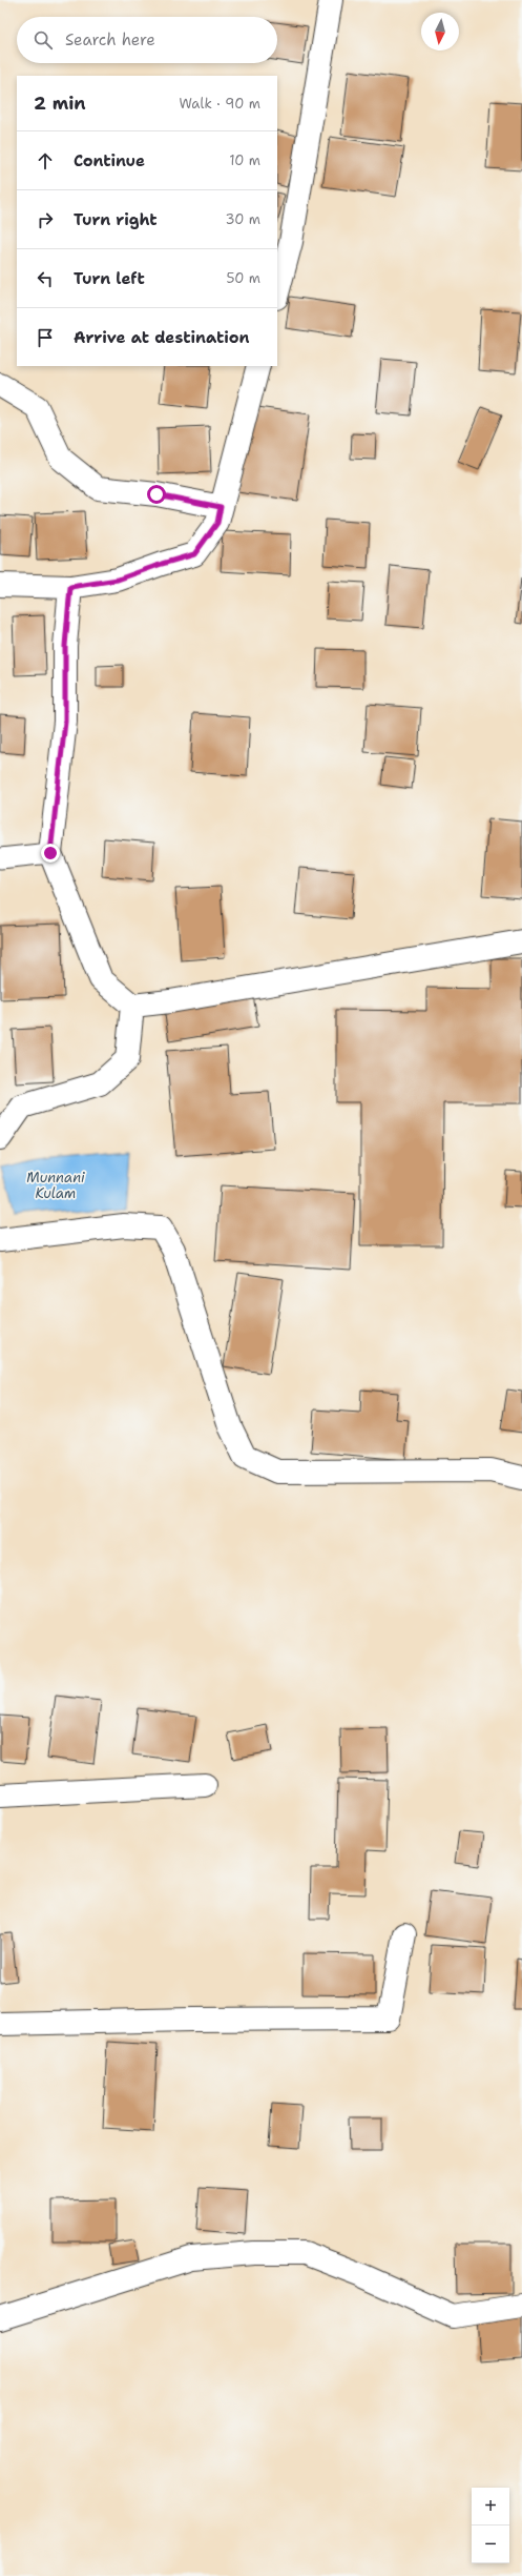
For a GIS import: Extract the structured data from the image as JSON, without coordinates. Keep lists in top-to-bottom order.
{
  "water": ["Munnani Kulam"],
  "north": "bottom",
  "page": {
    "search": "Search here",
    "heading": ["2 min", "Walk · 90 m"],
    "list": [
      ["Continue", "10 m"],
      ["Turn right", "30 m"],
      ["Turn left", "50 m"],
      "Arrive at destination"
    ],
    "map_buttons": ["+", "−"]
  }
}
